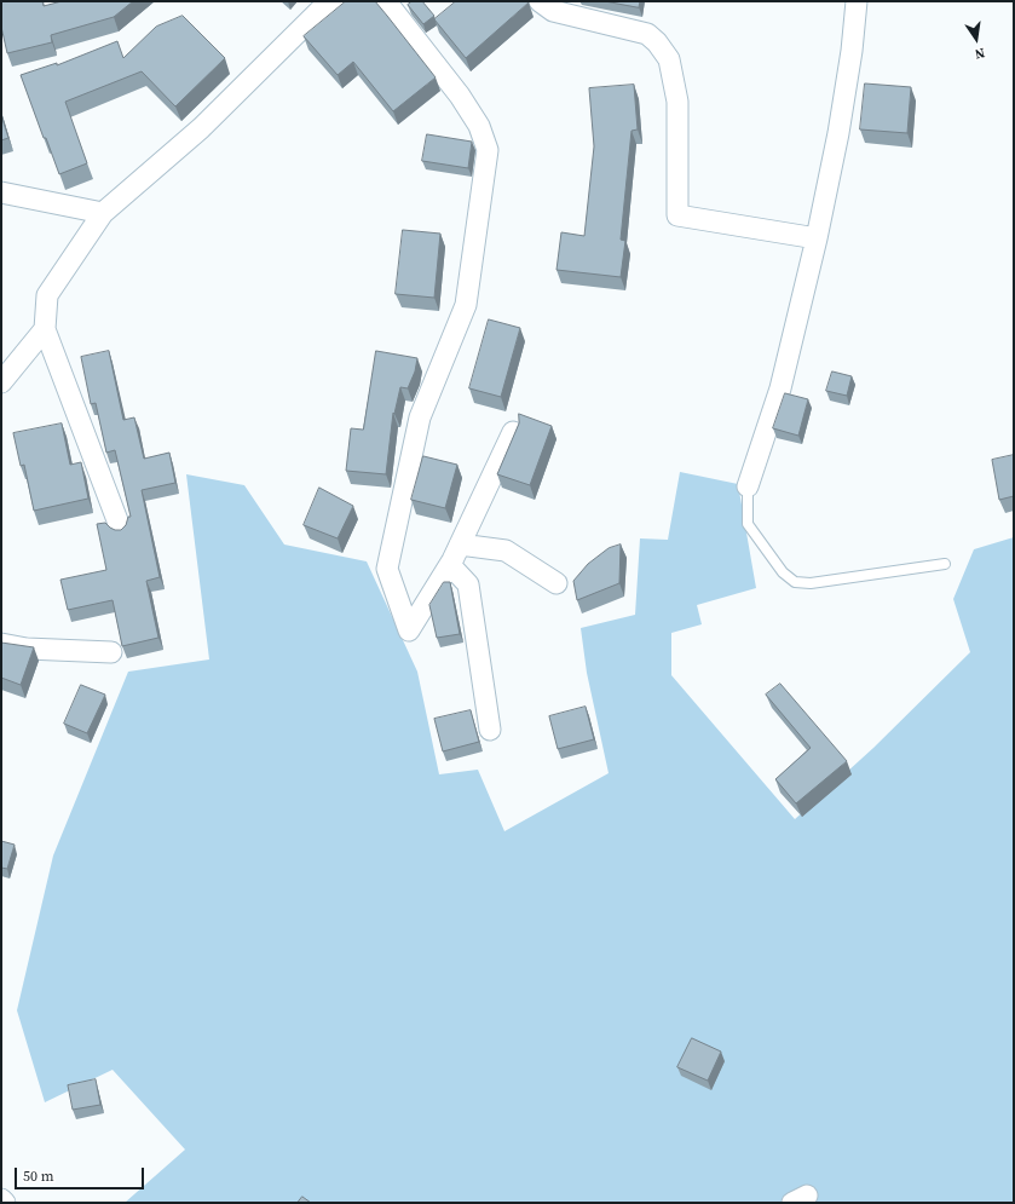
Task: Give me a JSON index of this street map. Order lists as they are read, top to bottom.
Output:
{
  "scale_bar": "50 m",
  "north": "bottom"
}
